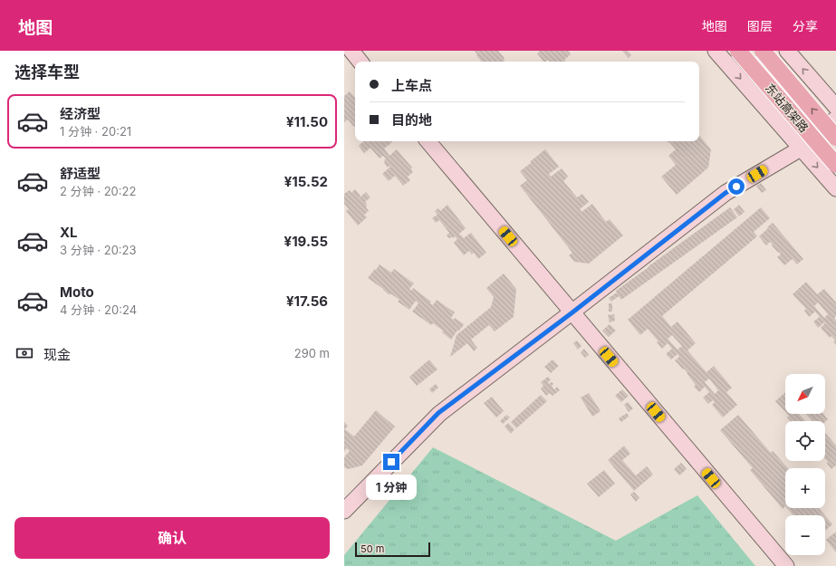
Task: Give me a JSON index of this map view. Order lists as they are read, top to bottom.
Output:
{
  "streets": {
    "main road": ["东站高架路"]
  },
  "scale_bar": "50 m",
  "north": "bottom left",
  "page": {
    "header": "地图",
    "nav": ["地图", "图层", "分享"],
    "heading": "选择车型",
    "banner": ["上车点", "目的地"],
    "list": [
      {
        "name": "经济型",
        "note": "1 分钟 · 20:21",
        "value": "¥11.50"
      },
      {
        "name": "舒适型",
        "note": "2 分钟 · 20:22",
        "value": "¥15.52"
      },
      {
        "name": "XL",
        "note": "3 分钟 · 20:23",
        "value": "¥19.55"
      },
      {
        "name": "Moto",
        "note": "4 分钟 · 20:24",
        "value": "¥17.56"
      }
    ],
    "pay": ["现金", "290 m"],
    "map_buttons": ["+", "−"],
    "bubble": "1 分钟",
    "buttons": "确认",
    "scale": "50 m"
  }
}
